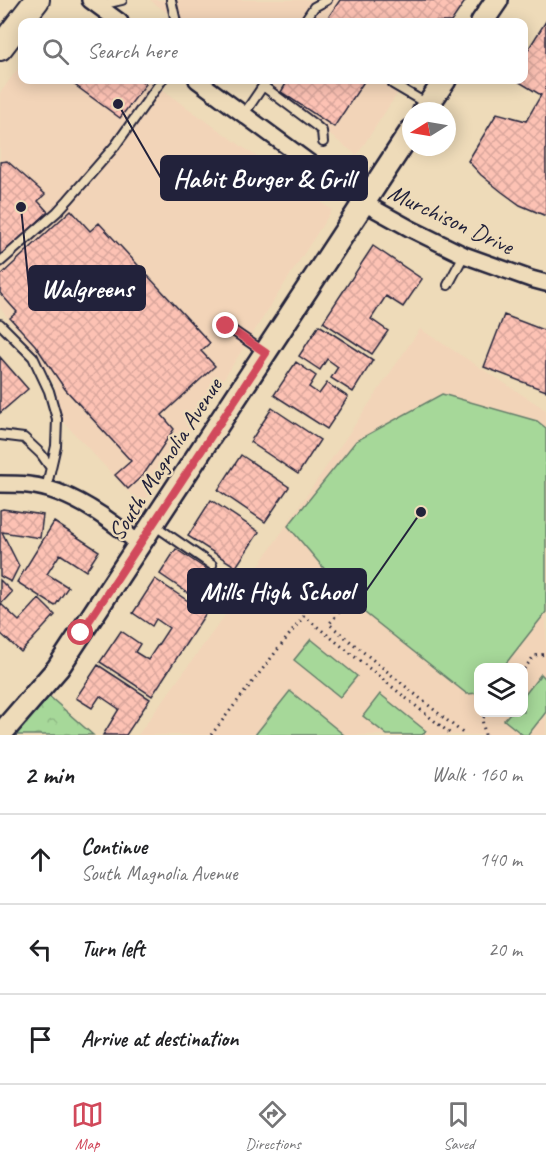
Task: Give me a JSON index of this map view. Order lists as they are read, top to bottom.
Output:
{
  "streets": {
    "main road": ["South Magnolia Avenue"],
    "street": ["Murchison Drive"]
  },
  "crossings": [
    ["Murchison Drive", "South Magnolia Avenue"]
  ],
  "places": ["Habit Burger & Grill", "Walgreens", "Mills High School"],
  "north": "left",
  "page": {
    "search": "Search here",
    "heading": ["2 min", "Walk · 160 m"],
    "list": [
      ["Continue", "South Magnolia Avenue", "140 m"],
      ["Turn left", "20 m"],
      "Arrive at destination"
    ],
    "nav": ["Map", "Directions", "Saved"]
  }
}
